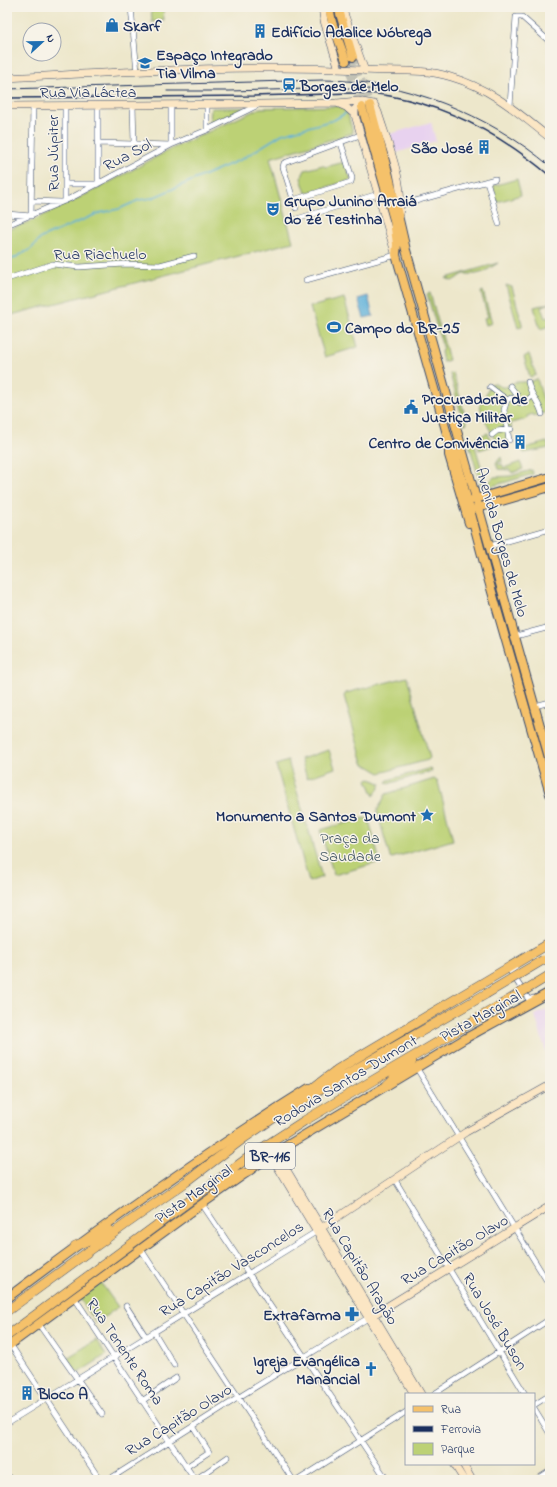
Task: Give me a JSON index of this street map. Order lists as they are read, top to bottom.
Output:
{
  "streets": {
    "highway": ["Rodovia Santos Dumont", "BR-116"],
    "main road": ["Avenida Borges de Melo", "Pista Marginal"],
    "street": [
      "Rua Via Láctea",
      "Rua Júpiter",
      "Rua Sol",
      "Rua Riachuelo",
      "Rua Capitão Olavo",
      "Rua Capitão Aragão",
      "Rua Capitão Vasconcelos",
      "Rua José Buson",
      "Rua Tenente Roma"
    ]
  },
  "crossings": [
    ["Rua Via Láctea", "Rua Júpiter"],
    ["Rua Via Láctea", "Rua Sol"],
    ["Rua Via Láctea", "Avenida Borges de Melo"],
    ["Rua Júpiter", "Rua Sol"],
    ["Pista Marginal", "Rodovia Santos Dumont"],
    ["Pista Marginal", "Rua Capitão Aragão"],
    ["Pista Marginal", "Rua Tenente Roma"],
    ["Rua Capitão Olavo", "Rua Capitão Aragão"],
    ["Rua Capitão Olavo", "Rua José Buson"],
    ["Rua Capitão Olavo", "Rua Tenente Roma"],
    ["Rua Capitão Aragão", "Rua Capitão Vasconcelos"],
    ["Rua Capitão Vasconcelos", "Rua José Buson"],
    ["Rua Capitão Vasconcelos", "Rua Tenente Roma"]
  ],
  "parks": ["Praça da Saudade"],
  "places": {
    "shop": ["Skarf"],
    "building": [
      "Edifício Adalice Nóbrega",
      "São José",
      "Centro de Convivência",
      "Bloco A"
    ],
    "school or university": ["Espaço Integrado Tia Vilma"],
    "station": ["Borges de Melo"],
    "theatre": ["Grupo Junino Arraiá do Zé Testinha"],
    "sports": ["Campo do BR-25"],
    "public building": ["Procuradoria de Justiça Militar"],
    "place": ["Monumento a Santos Dumont"],
    "pharmacy": ["Extrafarma"],
    "church": ["Igreja Evangélica Manancial"]
  },
  "legend": ["Rua", "Ferrovia", "Parque"],
  "north": "right"
}
